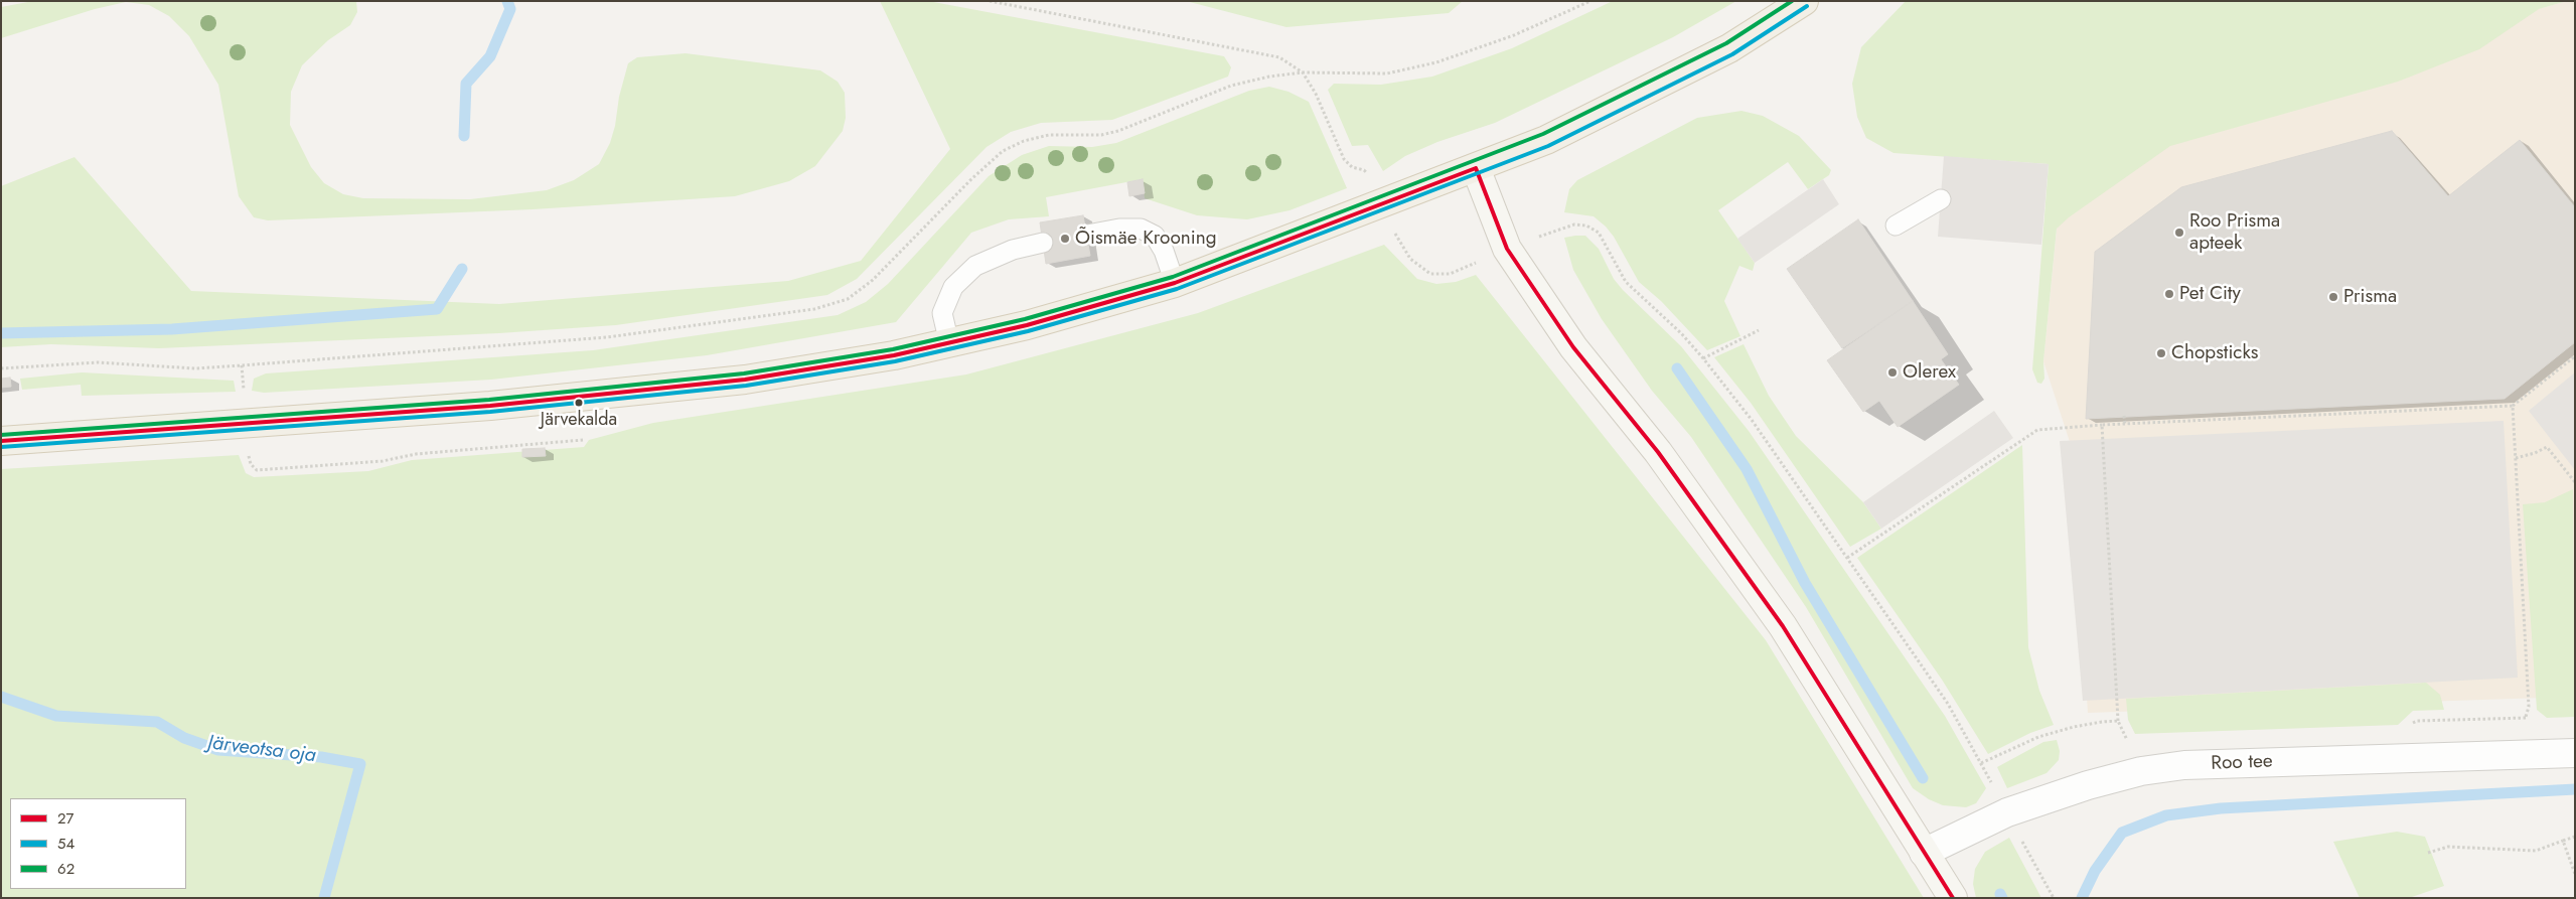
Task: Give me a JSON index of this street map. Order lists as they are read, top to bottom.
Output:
{
  "streets": {
    "street": ["Roo tee"]
  },
  "water": ["Järveotsa oja"],
  "places": [
    "Roo Prisma apteek",
    "Õismäe Krooning",
    "Pet City",
    "Prisma",
    "Chopsticks",
    "Olerex",
    "Järvekalda"
  ],
  "lines": ["transit line 62", "transit line 54", "transit line 27"],
  "legend": ["27", "54", "62"]
}
